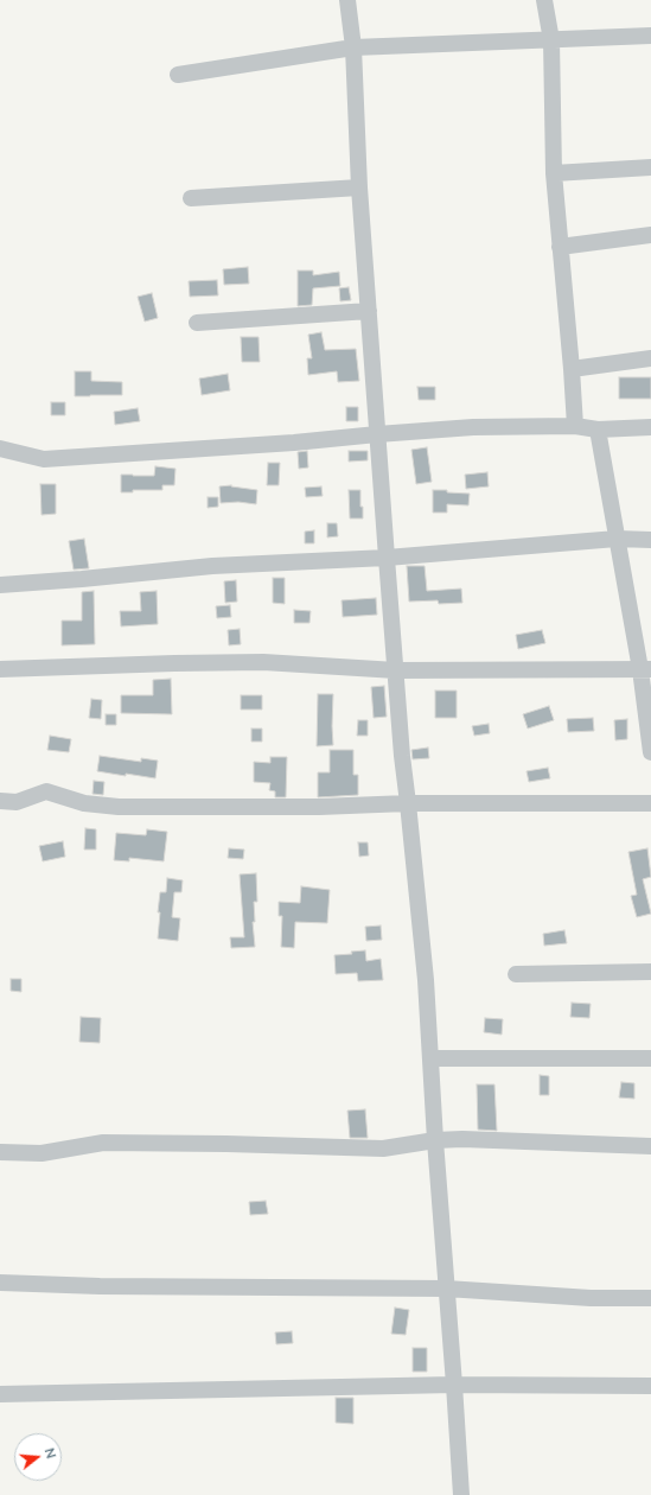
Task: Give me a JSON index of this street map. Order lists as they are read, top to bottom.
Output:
{
  "north": "right"
}
